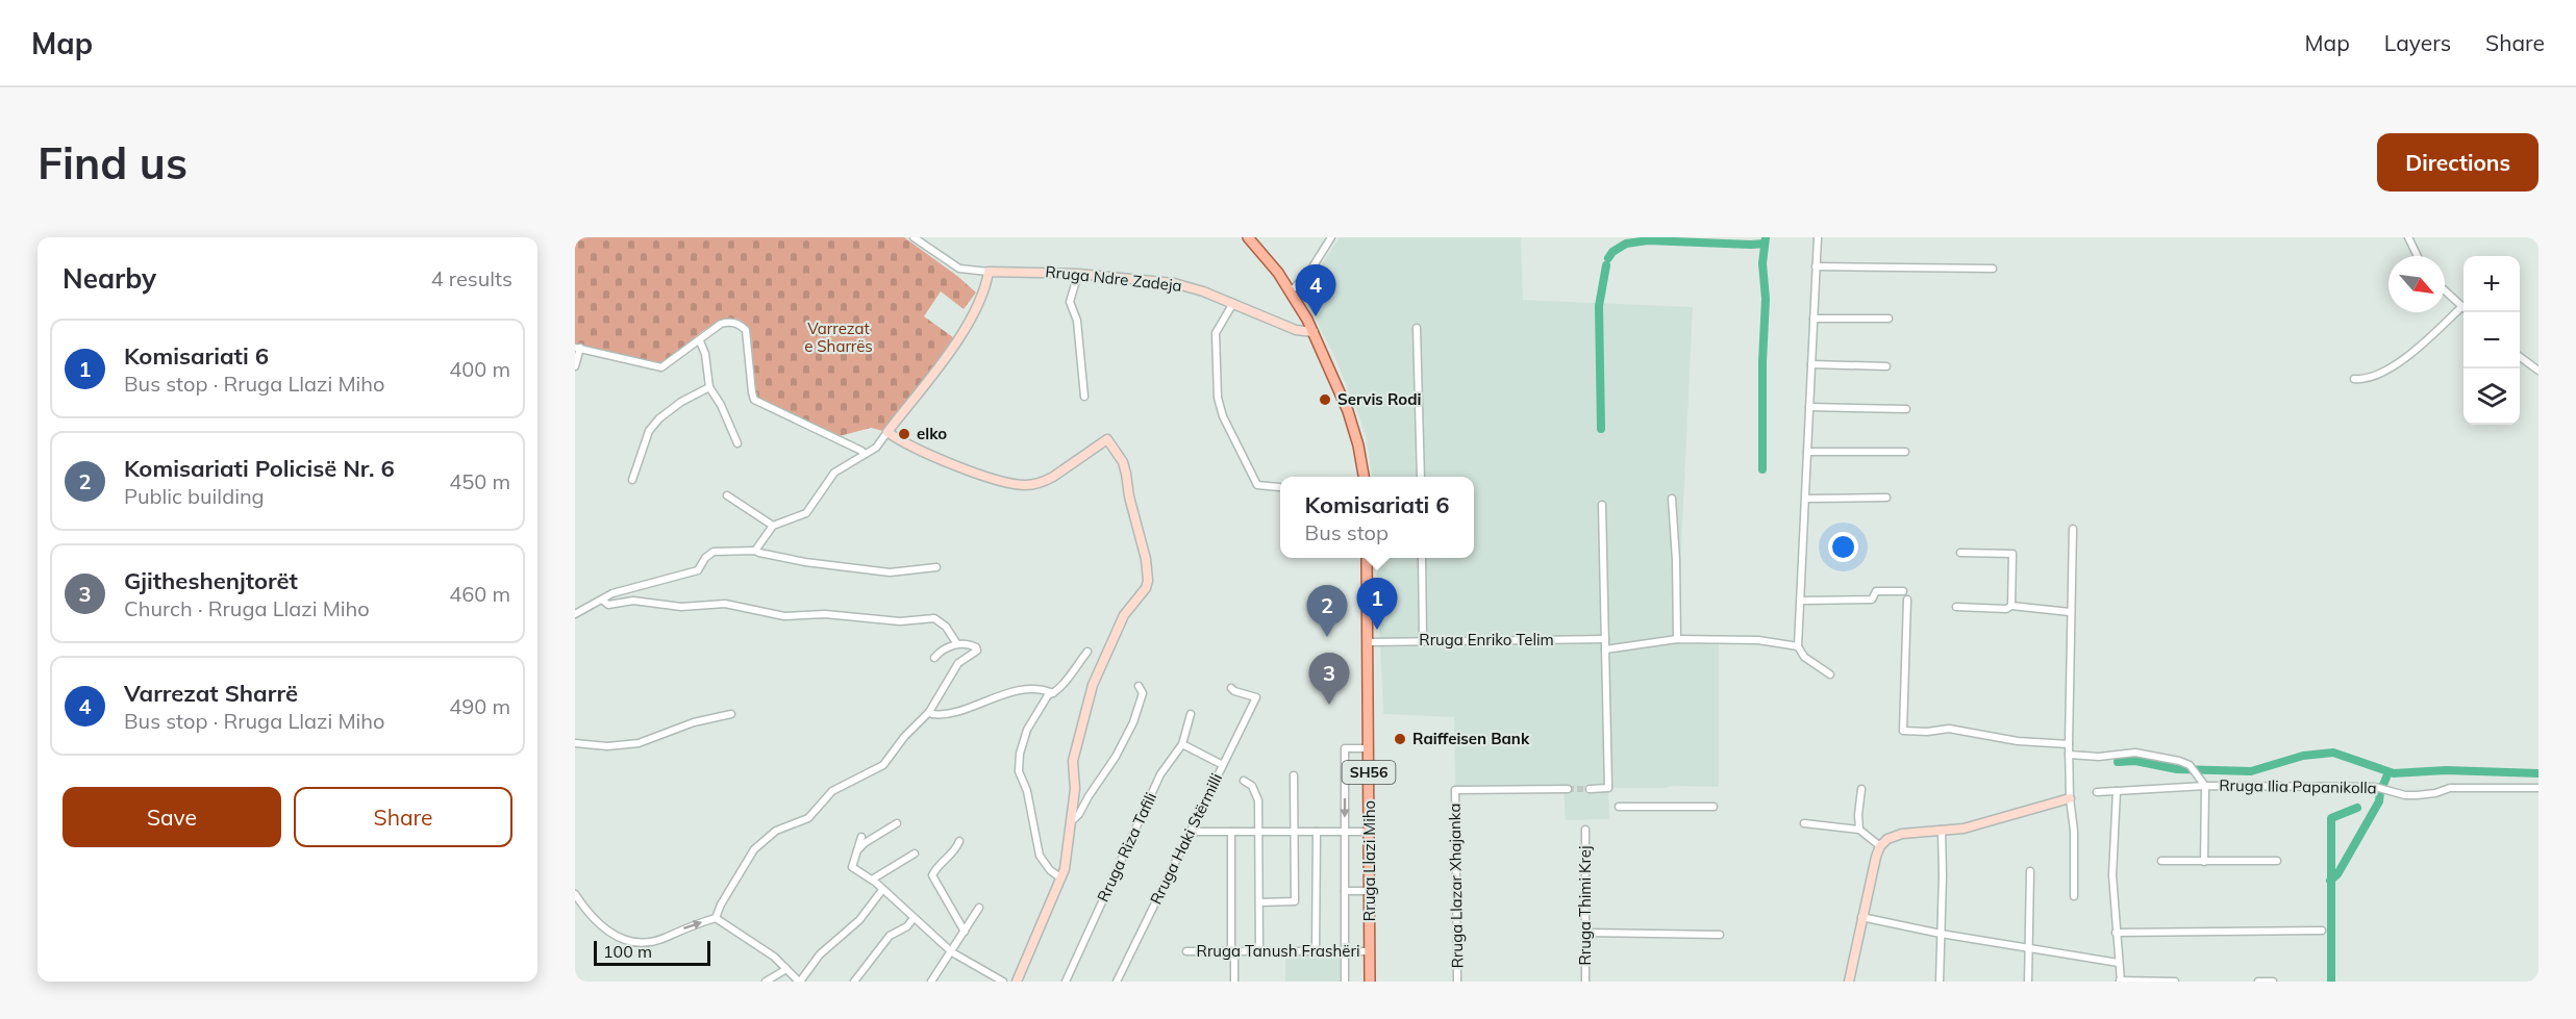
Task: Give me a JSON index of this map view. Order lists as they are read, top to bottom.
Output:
{
  "streets": {
    "main road": ["SH56", "Rruga Llazi Miho"],
    "street": [
      "Rruga Ndre Zadeja",
      "Rruga Enriko Telim",
      "Rruga Ilia Papanikolla",
      "Rruga Haki Stërmilli",
      "Rruga Riza Tafili",
      "Rruga Llazar Xhajanka",
      "Rruga Thimi Krej",
      "Rruga Tanush Frashëri"
    ]
  },
  "crossings": [
    ["Rruga Enriko Telim", "Rruga Llazi Miho"],
    ["Rruga Llazi Miho", "Rruga Tanush Frashëri"]
  ],
  "parks": ["Varrezat e Sharrës"],
  "places": ["Servis Rodi", "elko", "Raiffeisen Bank"],
  "scale_bar": "100 m",
  "north": "bottom right",
  "page": {
    "header": "Map",
    "nav": ["Map", "Layers", "Share"],
    "buttons": [
      "Directions",
      ["Save", "Share"]
    ],
    "title": "Find us",
    "heading": ["Nearby", "4 results"],
    "map_buttons": ["+", "−"],
    "pins": [
      "4",
      "1",
      "2",
      "3"
    ],
    "list": [
      {
        "mark": "1",
        "name": "Komisariati 6",
        "note": "Bus stop · Rruga Llazi Miho",
        "value": "400 m"
      },
      {
        "mark": "2",
        "name": "Komisariati Policisë Nr. 6",
        "note": "Public building",
        "value": "450 m"
      },
      {
        "mark": "3",
        "name": "Gjitheshenjtorët",
        "note": "Church · Rruga Llazi Miho",
        "value": "460 m"
      },
      {
        "mark": "4",
        "name": "Varrezat Sharrë",
        "note": "Bus stop · Rruga Llazi Miho",
        "value": "490 m"
      }
    ],
    "popup": ["Komisariati 6", "Bus stop"],
    "scale": "100 m"
  }
}
